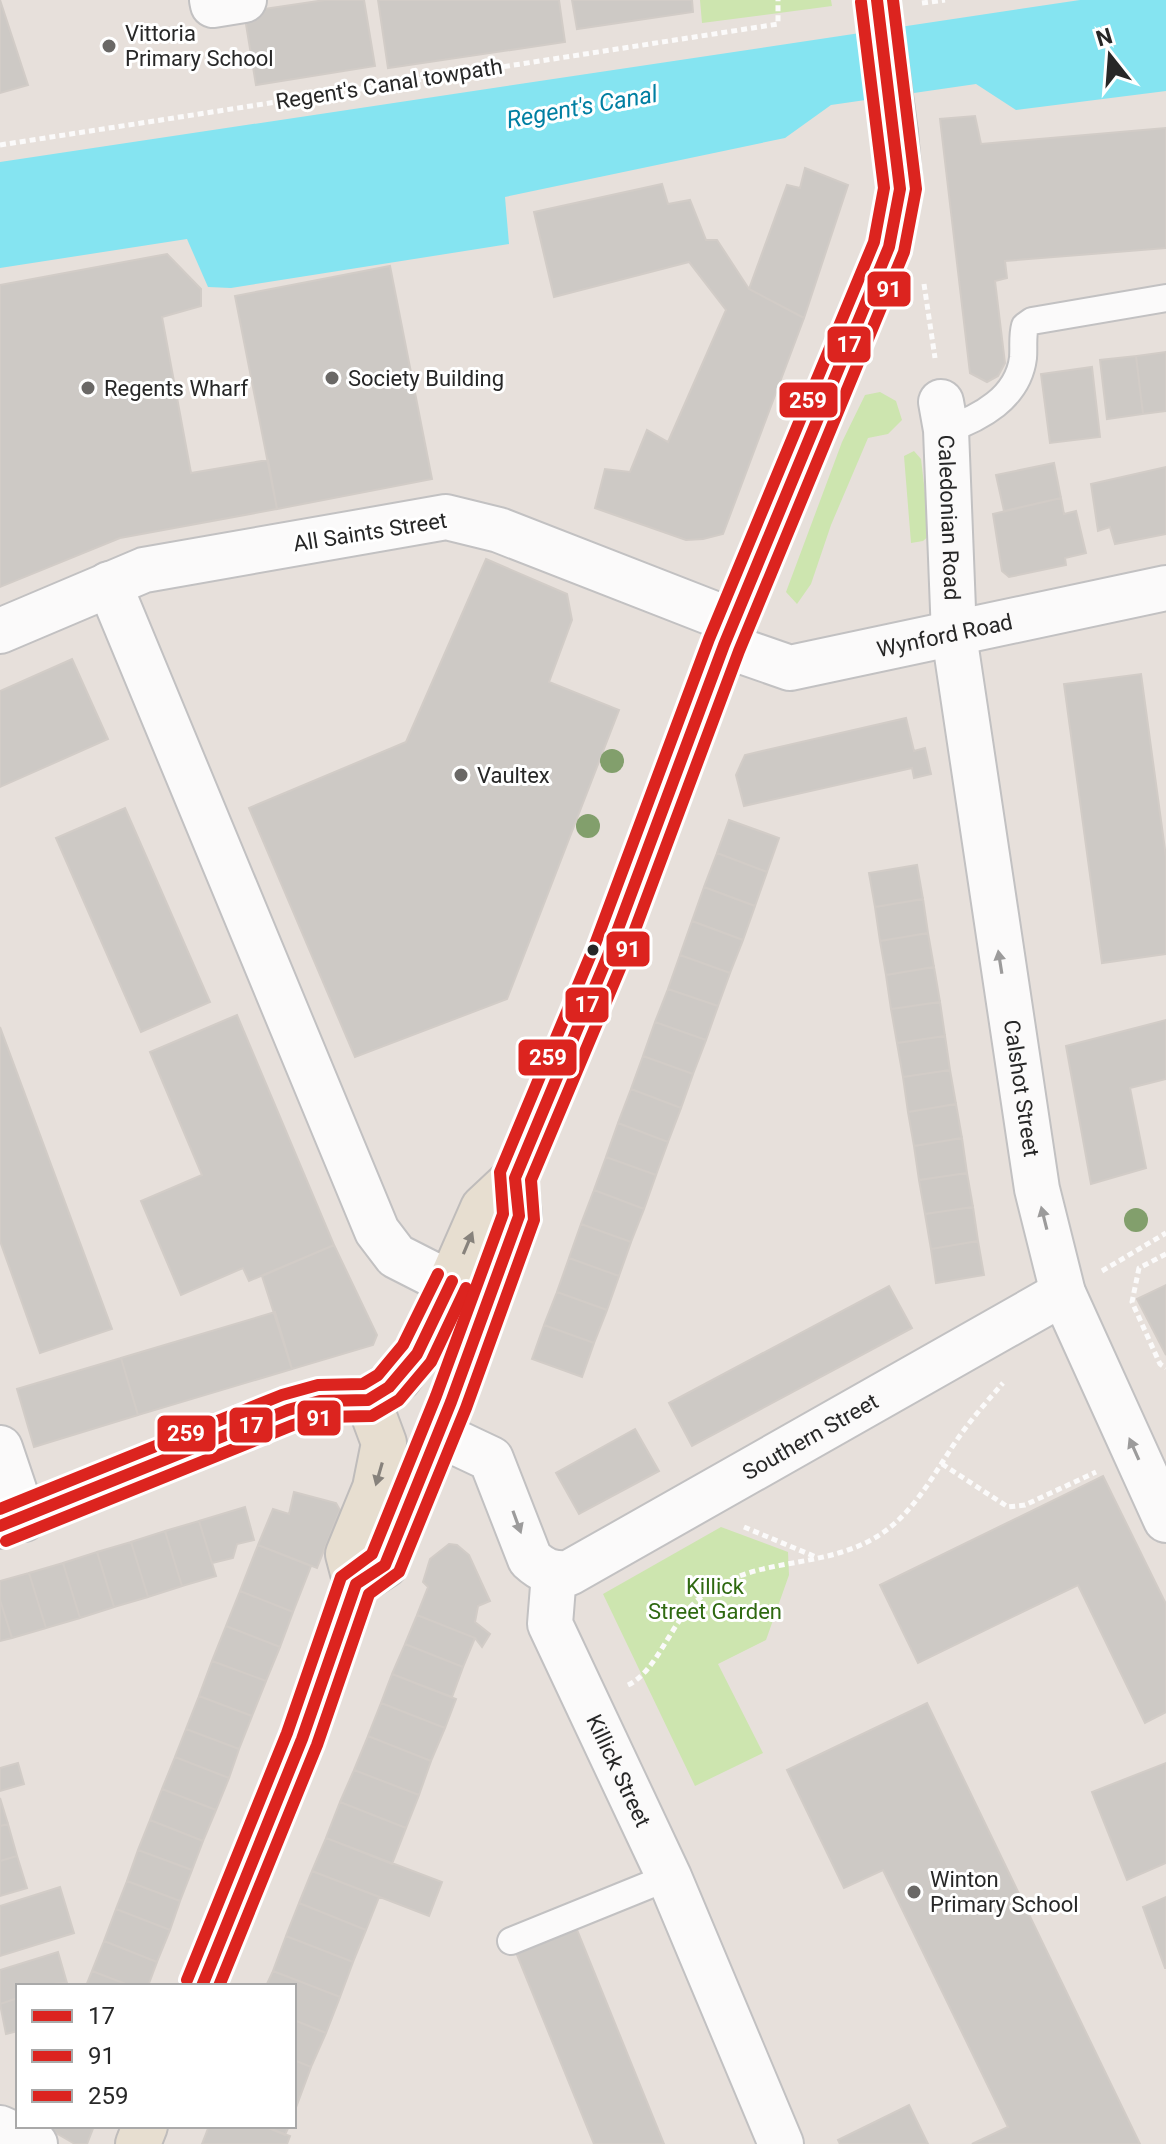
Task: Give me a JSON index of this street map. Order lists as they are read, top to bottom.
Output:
{
  "streets": {
    "street": [
      "Caledonian Road",
      "All Saints Street",
      "Wynford Road",
      "Calshot Street",
      "Southern Street",
      "Killick Street"
    ],
    "path": ["Regent's Canal towpath"]
  },
  "crossings": [
    ["Caledonian Road", "Wynford Road"],
    ["Caledonian Road", "Calshot Street"],
    ["All Saints Street", "Wynford Road"],
    ["Wynford Road", "Calshot Street"],
    ["Calshot Street", "Southern Street"],
    ["Southern Street", "Killick Street"]
  ],
  "one_way": ["Calshot Street"],
  "water": ["Regent's Canal"],
  "parks": ["Killick Street Garden"],
  "places": [
    "Vittoria Primary School",
    "Society Building",
    "Regents Wharf",
    "Vaultex",
    "Winton Primary School"
  ],
  "lines": ["transit line 17", "transit line 91", "transit line 259"],
  "legend": ["17", "91", "259"],
  "north": "top"
}
